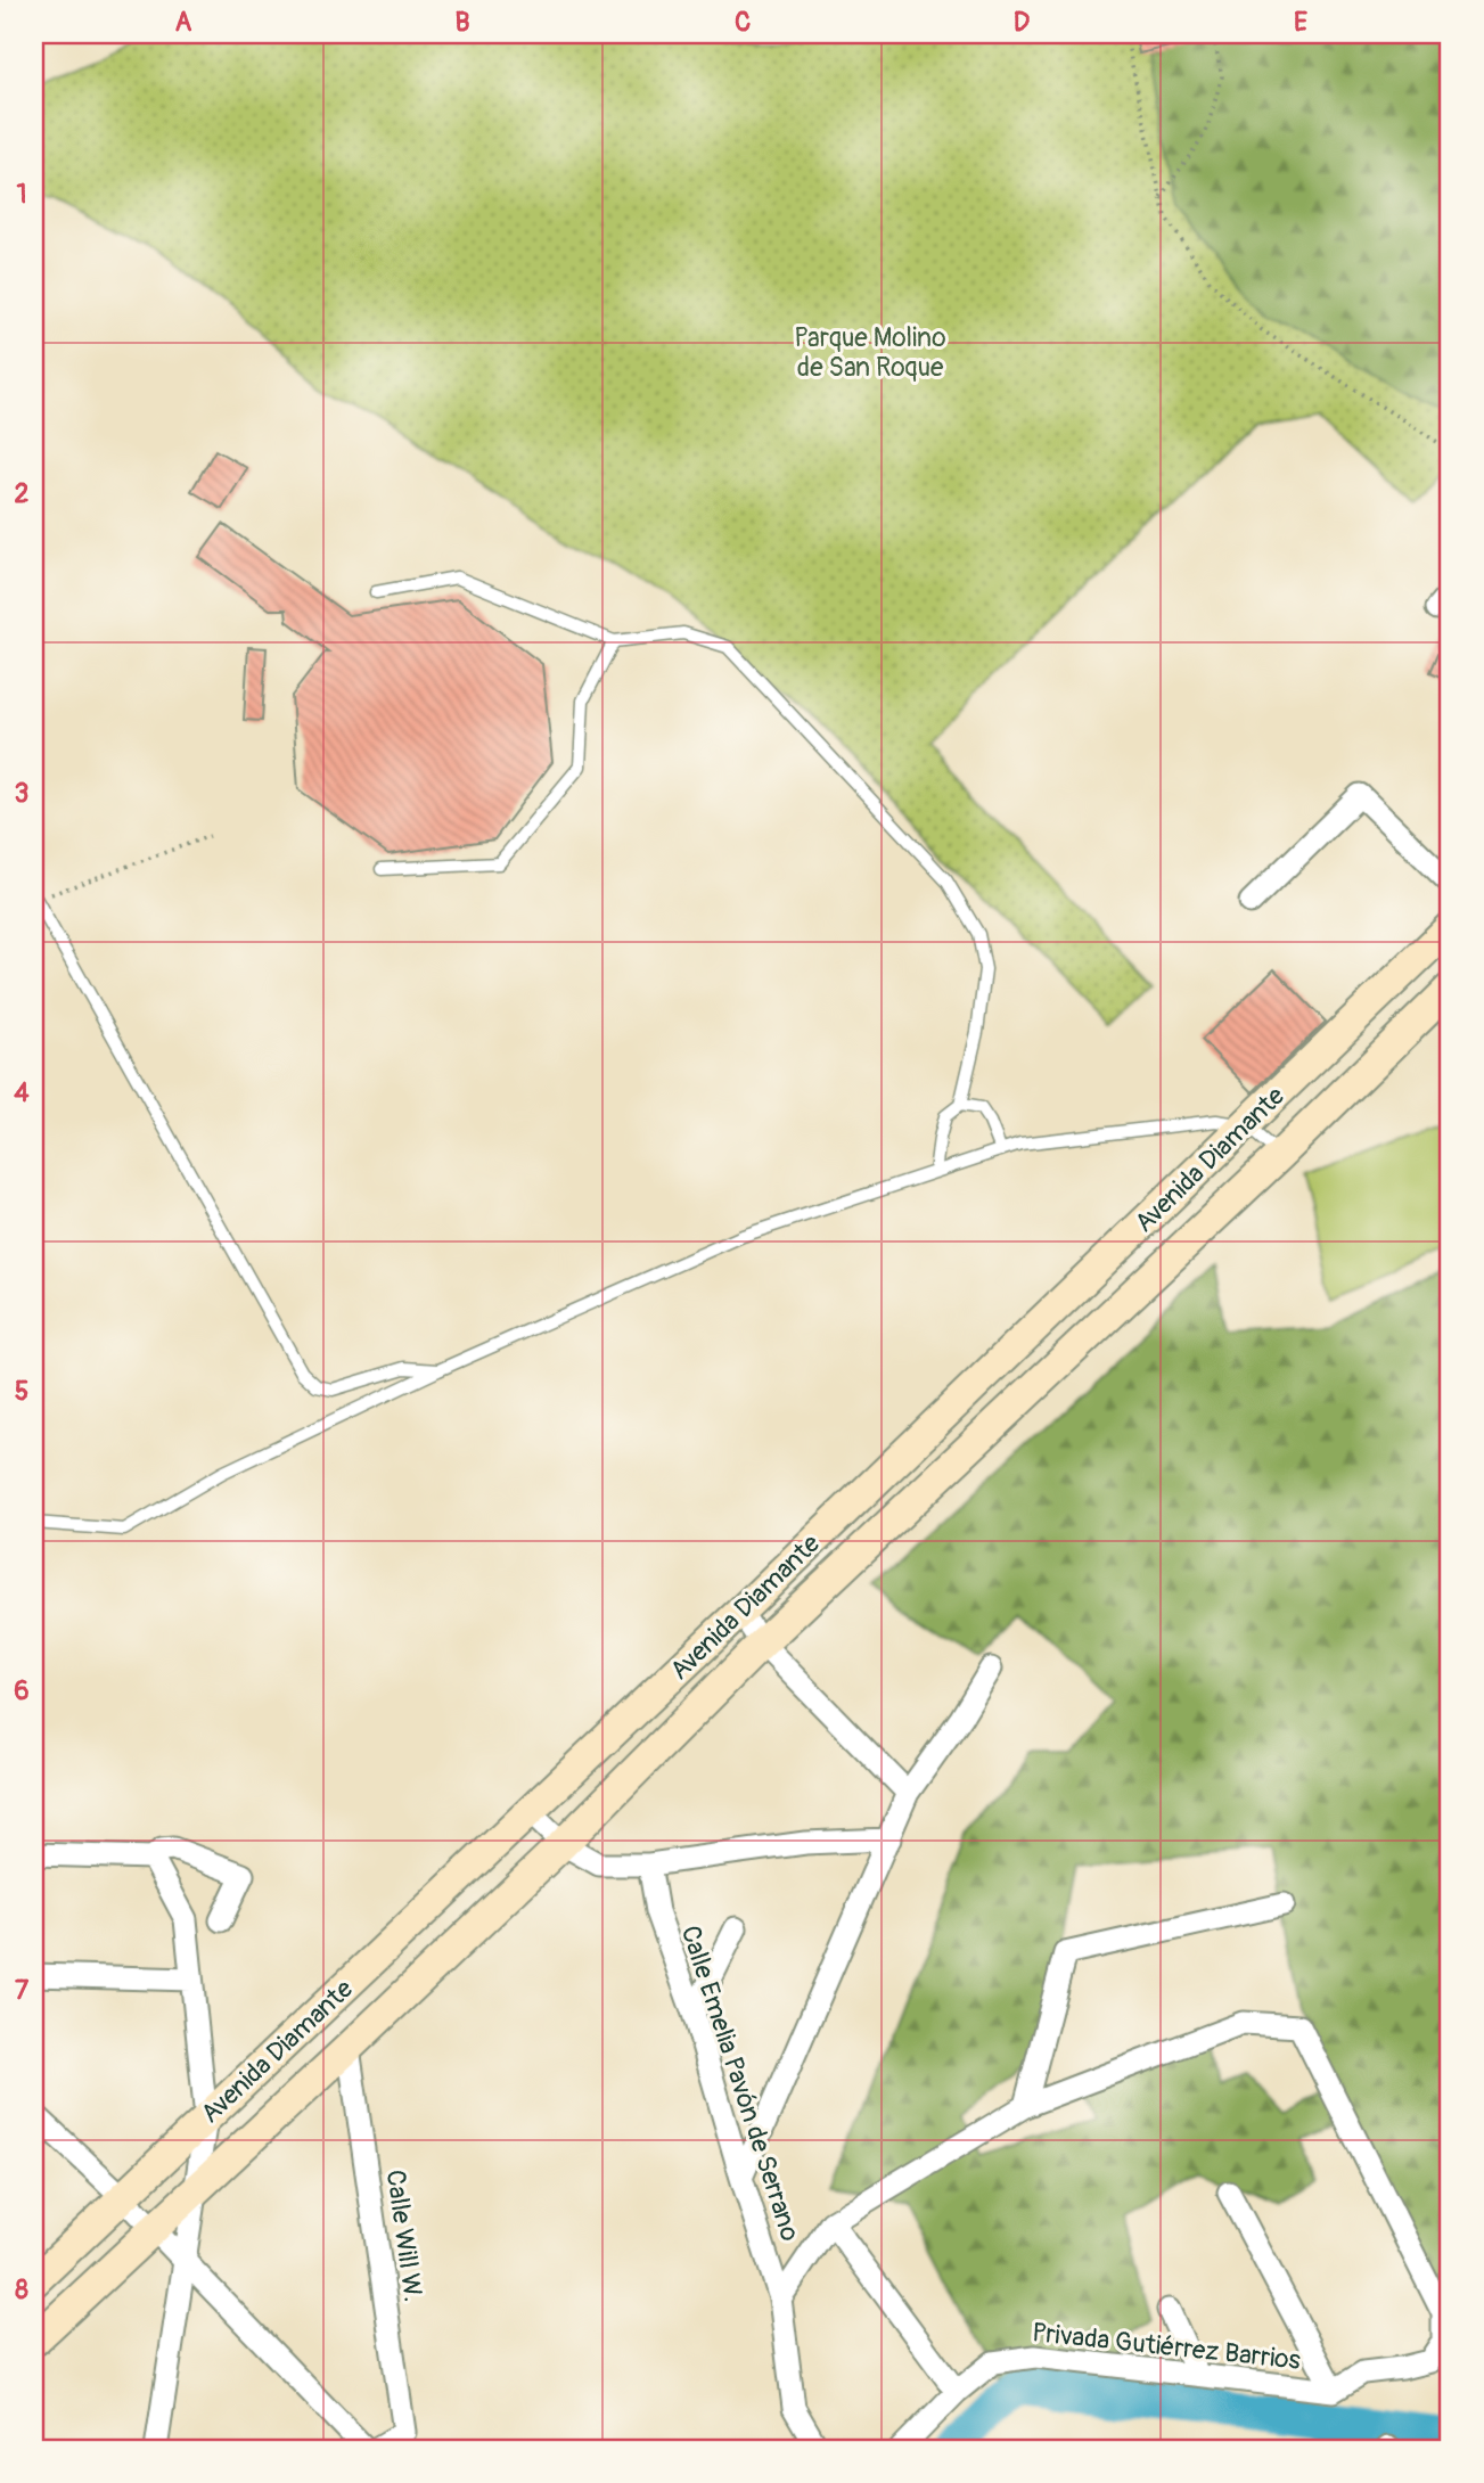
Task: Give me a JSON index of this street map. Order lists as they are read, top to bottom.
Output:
{
  "streets": {
    "main road": ["Avenida Diamante"],
    "street": ["Calle Emelia Pavón de Serrano", "Calle Will W.", "Privada Gutiérrez Barrios"]
  },
  "crossings": [
    ["Avenida Diamante", "Calle Will W."]
  ],
  "parks": ["Parque Molino de San Roque"],
  "grid": {
    "columns": [
      "A",
      "B",
      "C",
      "D",
      "E"
    ],
    "rows": [
      "1",
      "2",
      "3",
      "4",
      "5",
      "6",
      "7",
      "8"
    ]
  }
}
